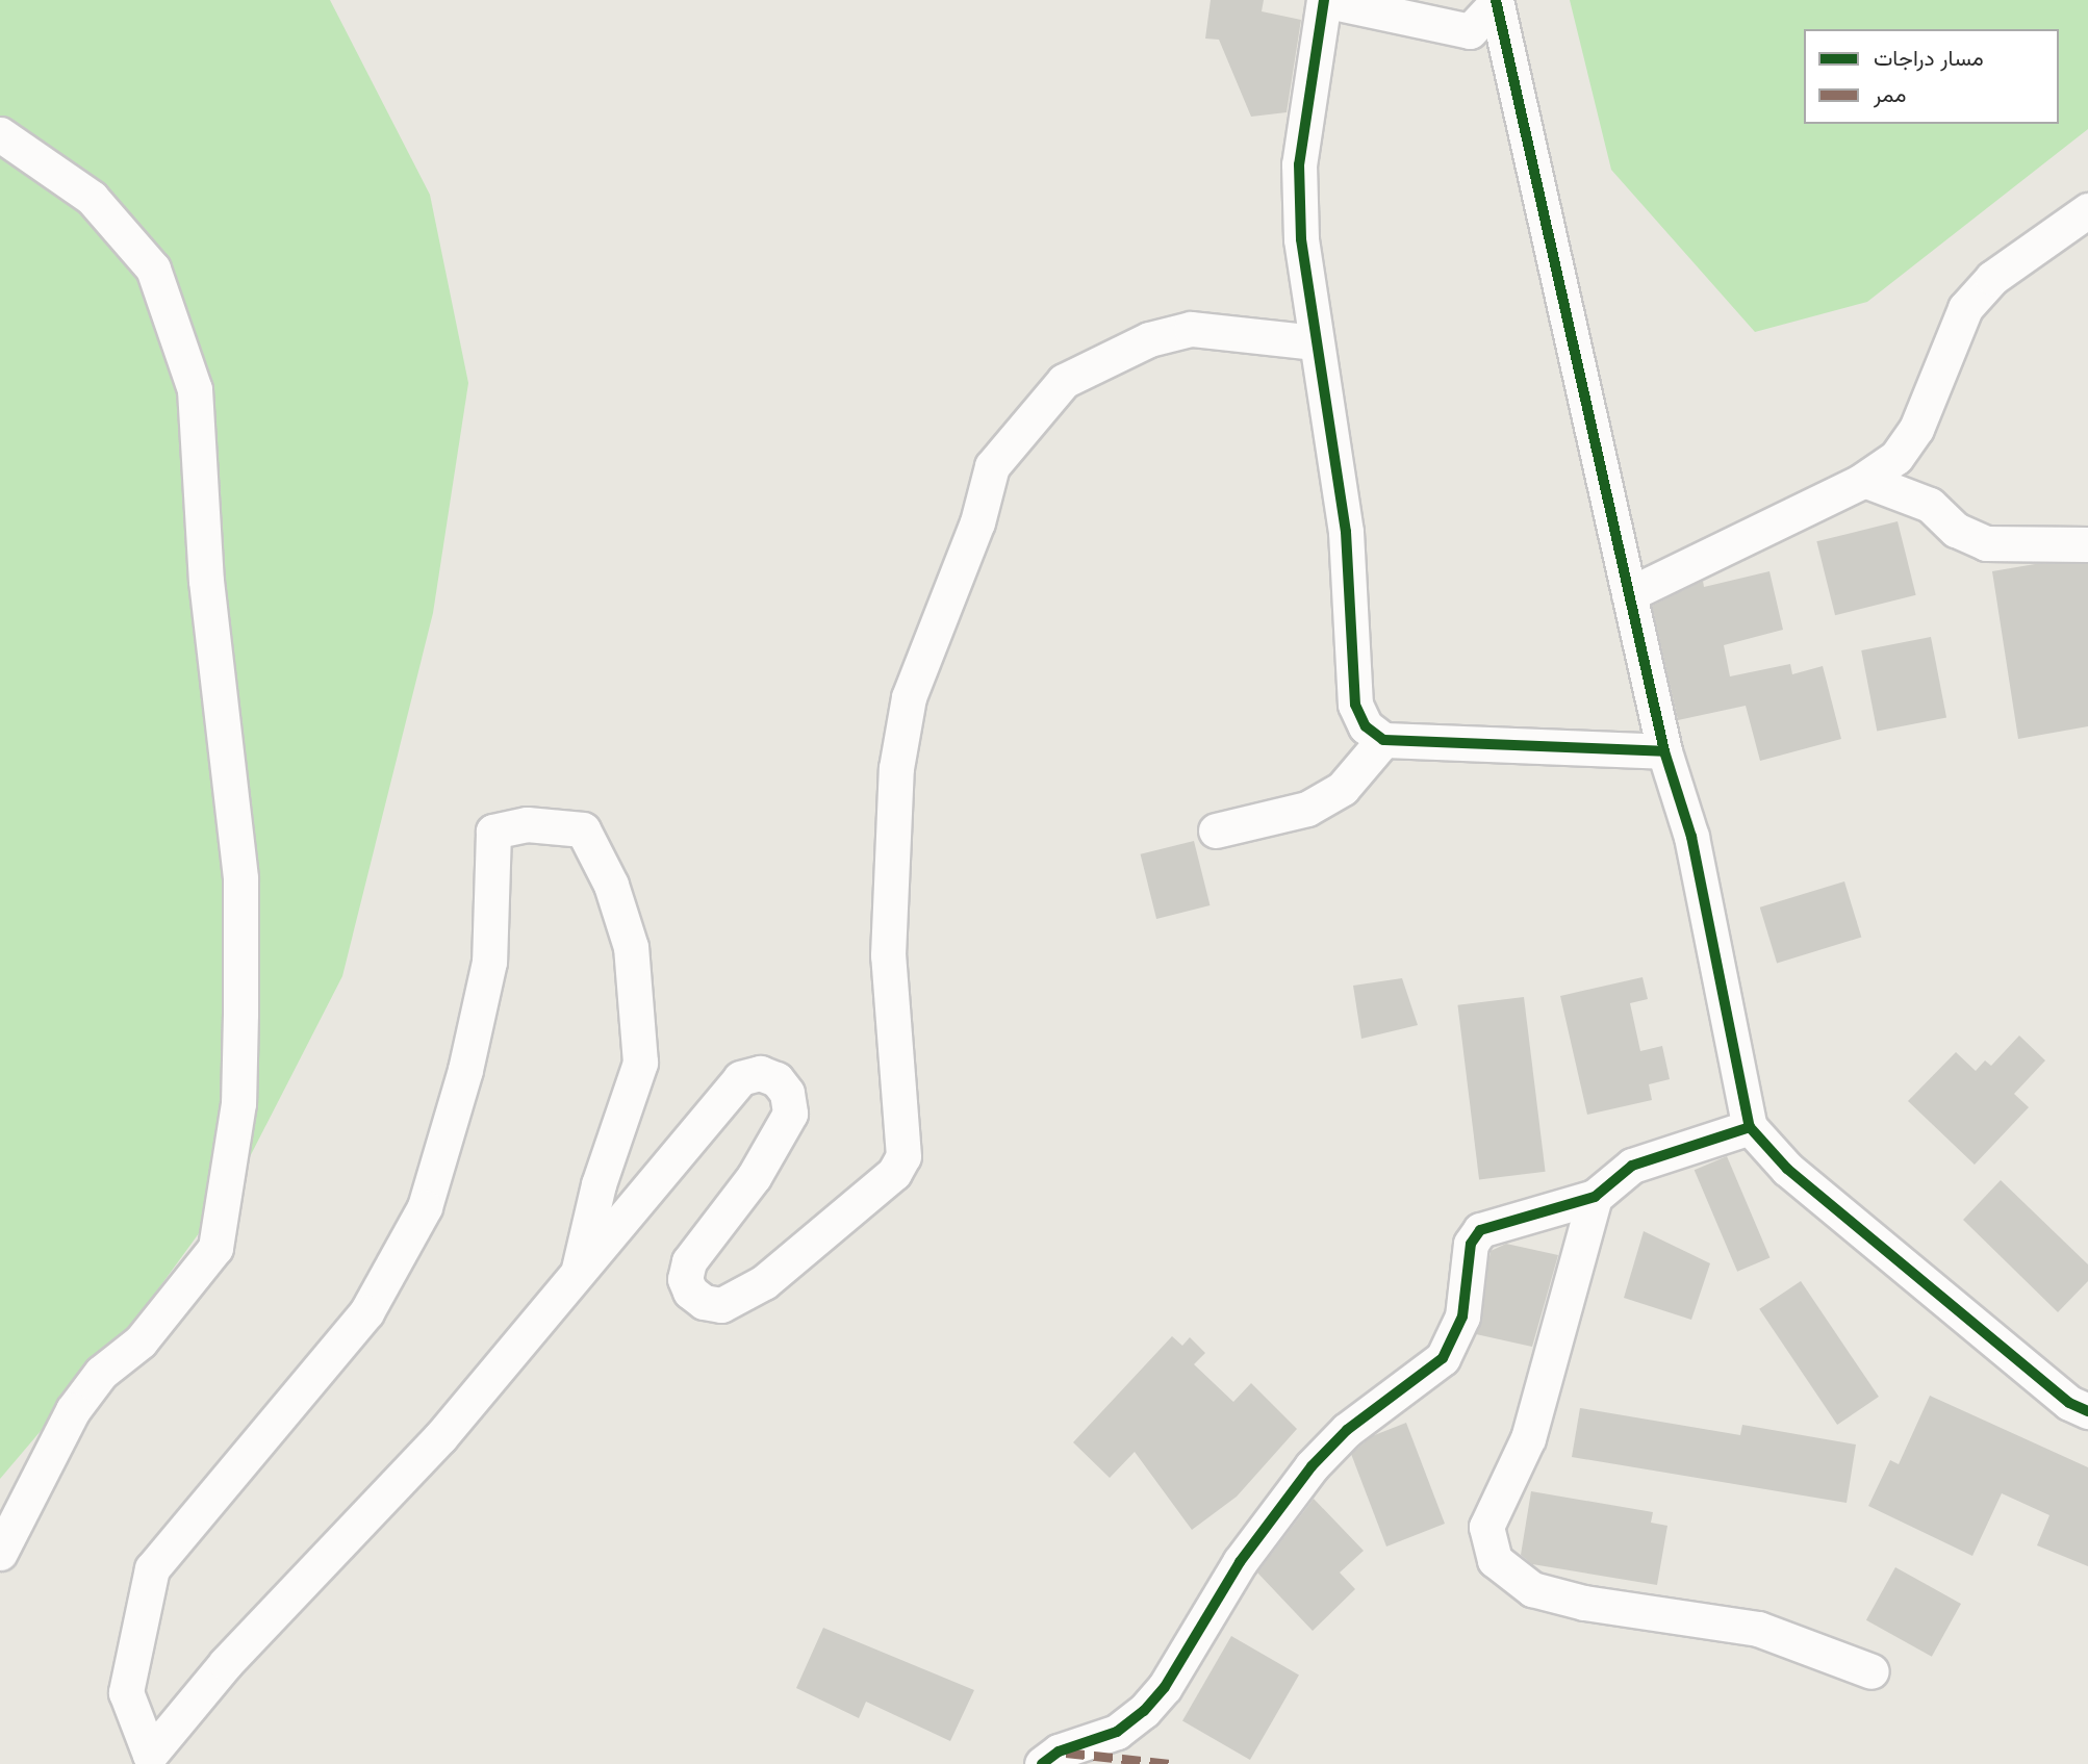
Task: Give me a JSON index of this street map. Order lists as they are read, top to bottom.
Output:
{
  "legend": ["مسار دراجات", "ممر"]
}
